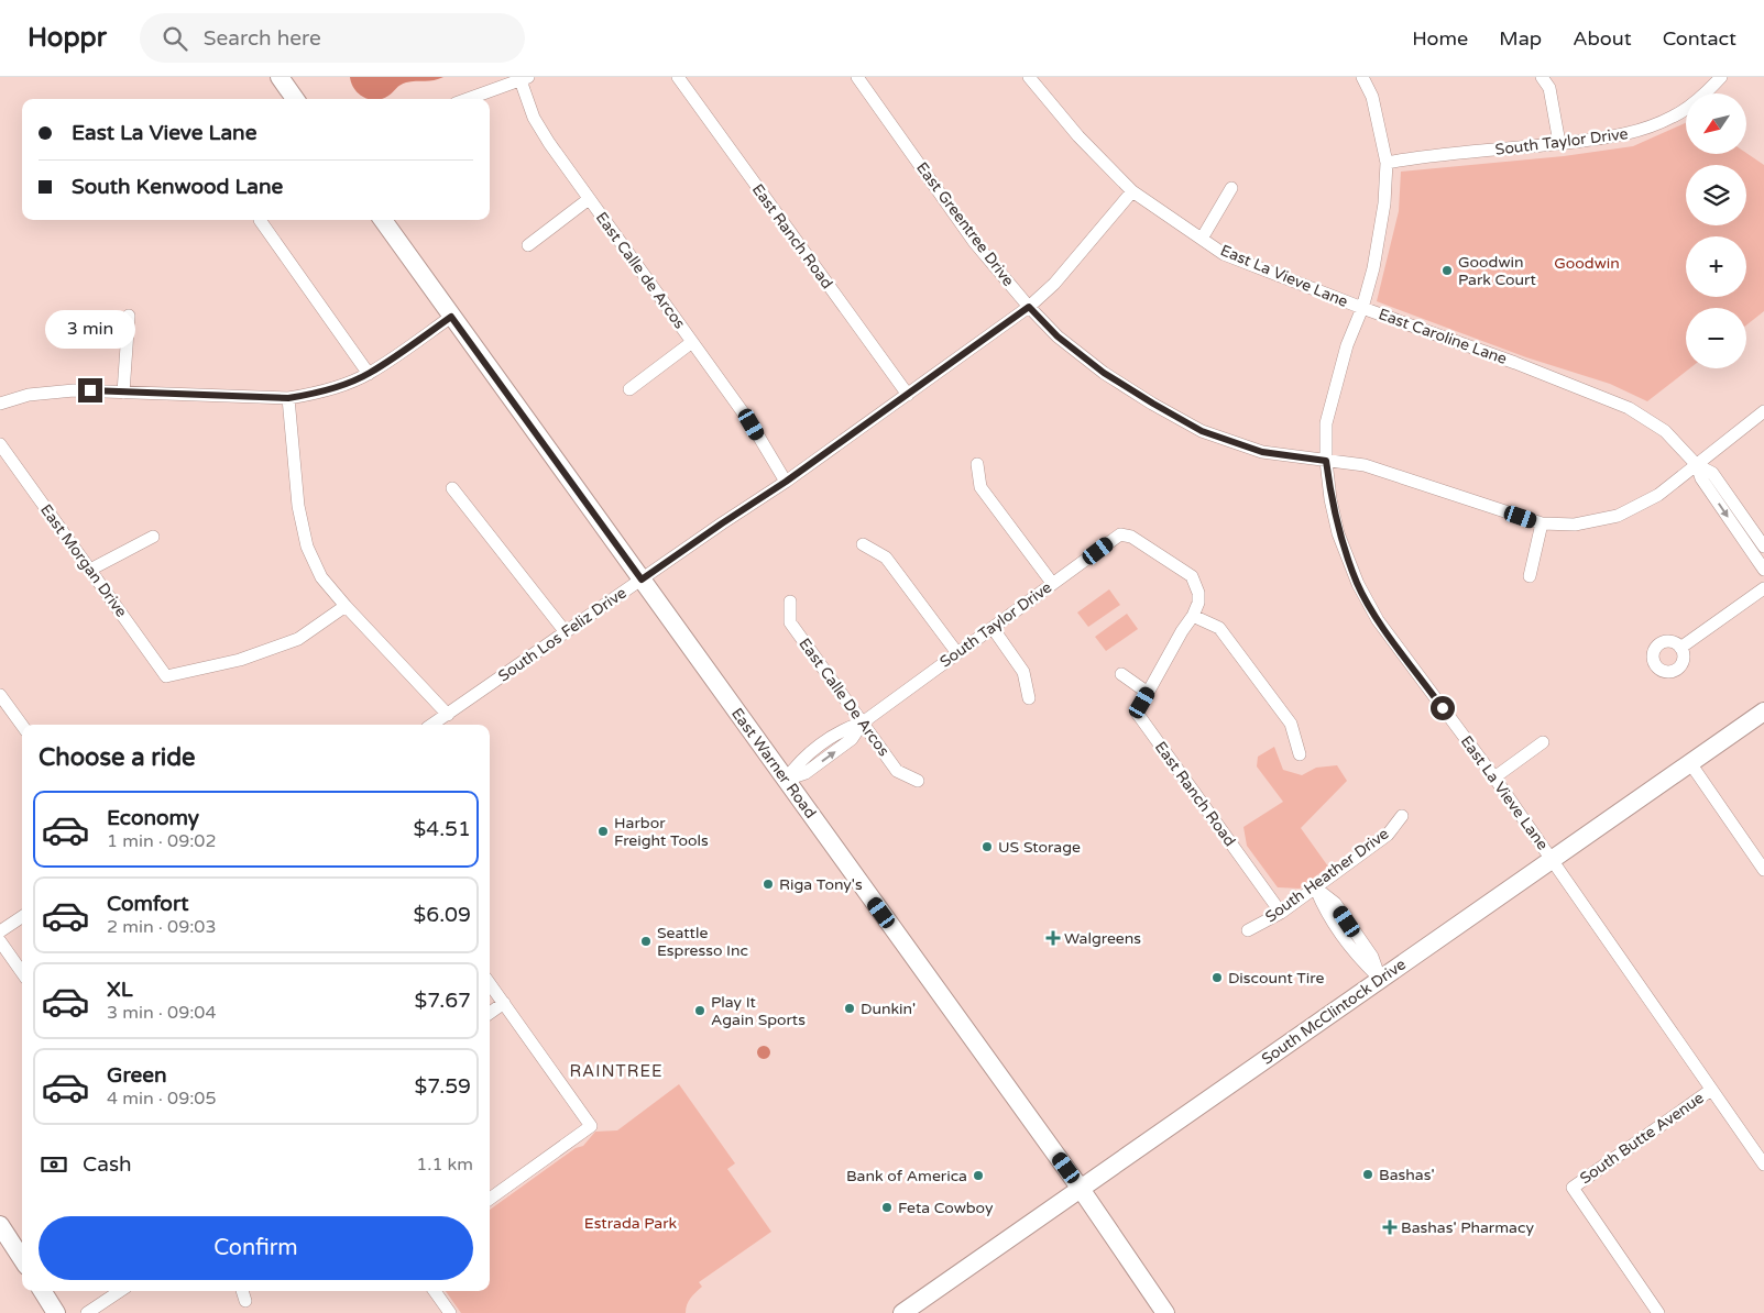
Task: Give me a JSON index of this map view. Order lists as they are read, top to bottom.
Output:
{
  "streets": {
    "main road": ["East Warner Road", "South McClintock Drive"],
    "street": [
      "South Taylor Drive",
      "East Greentree Drive",
      "East Ranch Road",
      "East Calle de Arcos",
      "East La Vieve Lane",
      "East Caroline Lane",
      "East Morgan Drive",
      "South Los Feliz Drive",
      "East Calle De Arcos",
      "South Heather Drive",
      "South Butte Avenue"
    ]
  },
  "crossings": [
    ["South Taylor Drive", "East Ranch Road"],
    ["South Taylor Drive", "East Caroline Lane"],
    ["South Taylor Drive", "East Calle De Arcos"],
    ["South Taylor Drive", "East Warner Road"],
    ["East Greentree Drive", "East La Vieve Lane"],
    ["East Greentree Drive", "East Caroline Lane"],
    ["East Greentree Drive", "South Los Feliz Drive"],
    ["East Ranch Road", "South Los Feliz Drive"],
    ["East Ranch Road", "South Heather Drive"],
    ["East Calle de Arcos", "South Los Feliz Drive"],
    ["East La Vieve Lane", "East Caroline Lane"],
    ["East La Vieve Lane", "South Los Feliz Drive"],
    ["East La Vieve Lane", "South McClintock Drive"],
    ["East La Vieve Lane", "South Butte Avenue"],
    ["South Los Feliz Drive", "East Warner Road"],
    ["East Warner Road", "South McClintock Drive"]
  ],
  "districts": ["RAINTREE"],
  "parks": ["Goodwin", "Estrada Park"],
  "places": {
    "other": [
      "Goodwin Park Court",
      "Harbor Freight Tools",
      "US Storage",
      "Riga Tony's",
      "Seattle Espresso Inc",
      "Discount Tire",
      "Dunkin'",
      "Play It Again Sports",
      "Bashas'",
      "Bank of America",
      "Feta Cowboy"
    ],
    "health": ["Walgreens", "Bashas' Pharmacy"]
  },
  "north": "bottom left",
  "page": {
    "header": "Hoppr",
    "search": "Search here",
    "nav": [
      "Home",
      "Map",
      "About",
      "Contact"
    ],
    "map_buttons": ["+", "−"],
    "banner": ["East La Vieve Lane", "South Kenwood Lane"],
    "bubble": "3 min",
    "heading": "Choose a ride",
    "list": [
      {
        "name": "Economy",
        "note": "1 min · 09:02",
        "value": "$4.51"
      },
      {
        "name": "Comfort",
        "note": "2 min · 09:03",
        "value": "$6.09"
      },
      {
        "name": "XL",
        "note": "3 min · 09:04",
        "value": "$7.67"
      },
      {
        "name": "Green",
        "note": "4 min · 09:05",
        "value": "$7.59"
      }
    ],
    "pay": ["Cash", "1.1 km"],
    "buttons": "Confirm"
  }
}
